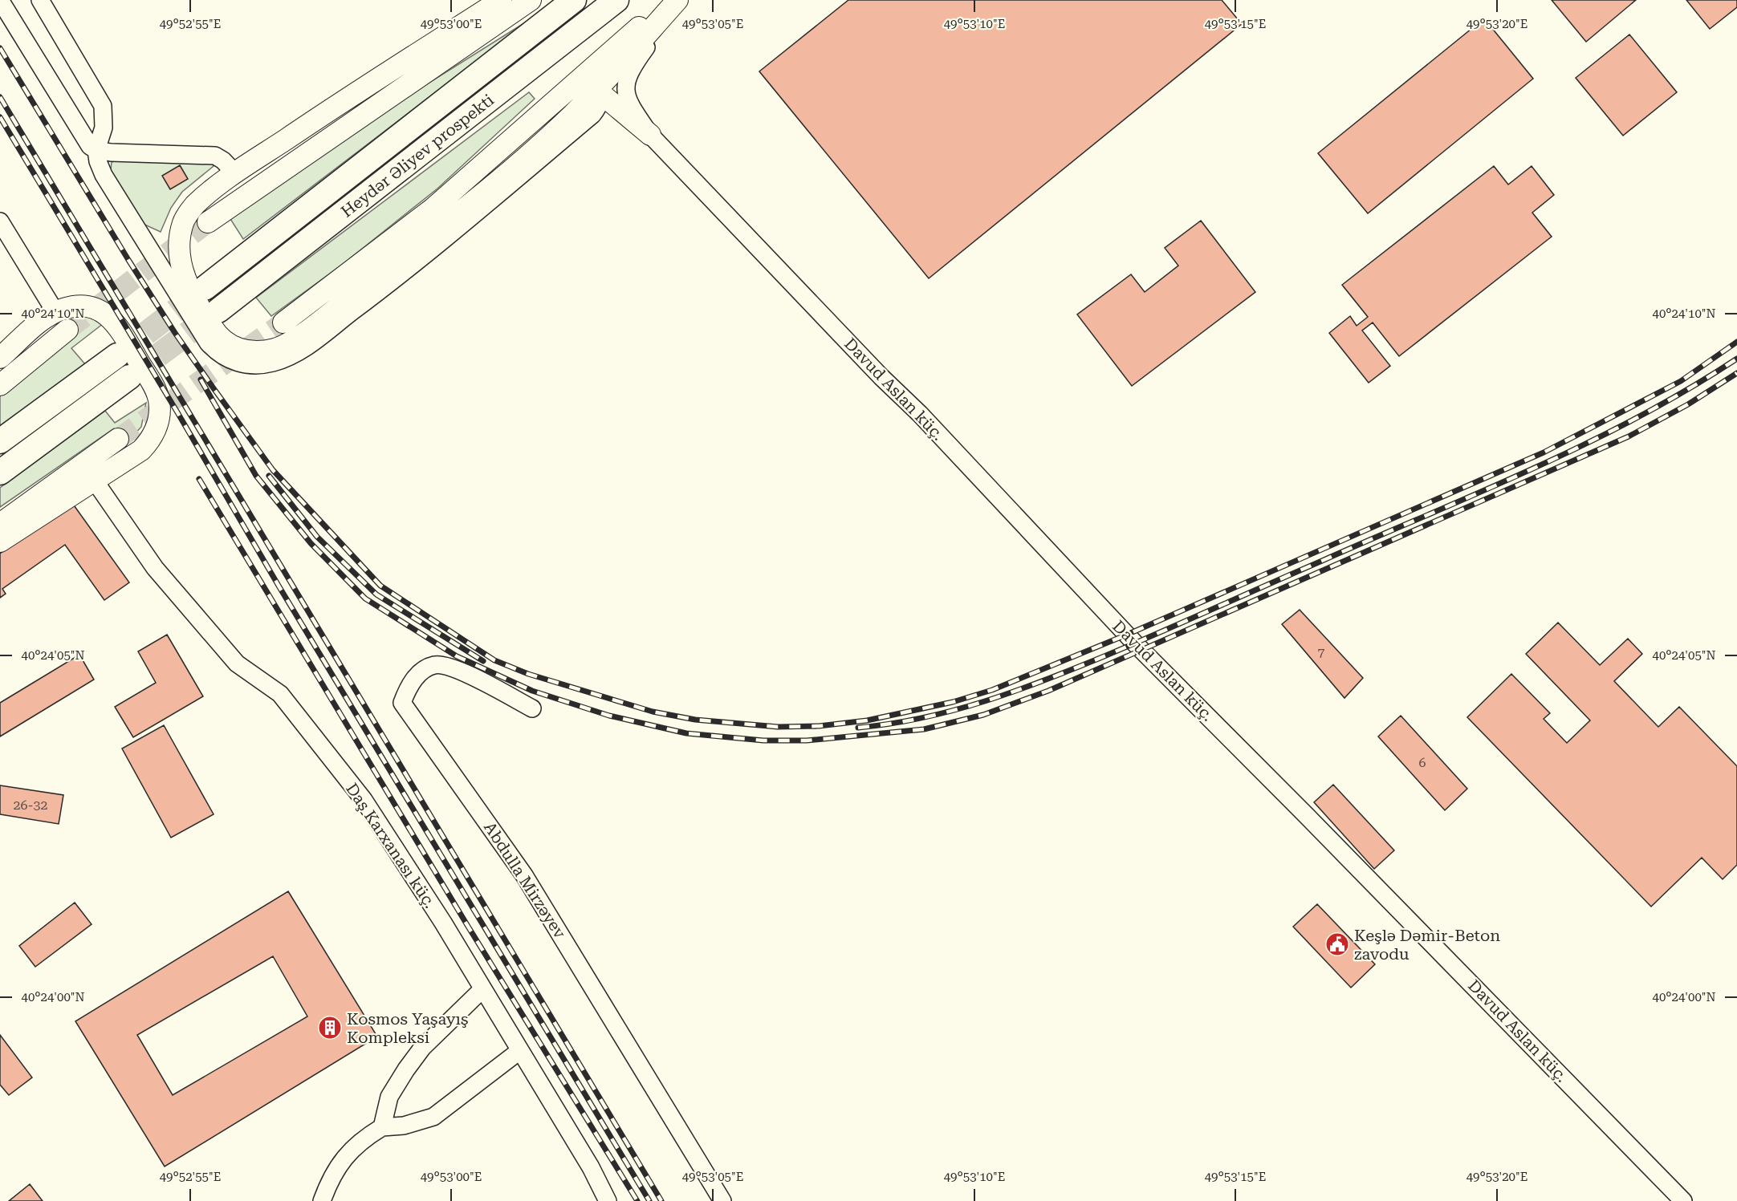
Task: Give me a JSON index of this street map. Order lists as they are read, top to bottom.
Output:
{
  "streets": {
    "highway": ["Heydər Əliyev prospekti"],
    "street": ["Davud Aslan küç.", "Daş Karxanası küç.", "Abdulla Mirzəyev"]
  },
  "places": {
    "public building": ["Keşlə Dəmir-Beton zavodu"],
    "building": ["Kosmos Yaşayış Kompleksi"]
  },
  "house_numbers": ["7", "6", "26-32"],
  "coordinates": [
    "49°52'55\"E",
    "49°53'00\"E",
    "49°53'05\"E",
    "49°53'10\"E",
    "49°53'15\"E",
    "49°53'20\"E",
    "40°24'10\"N",
    "40°24'05\"N",
    "40°24'00\"N"
  ]
}
